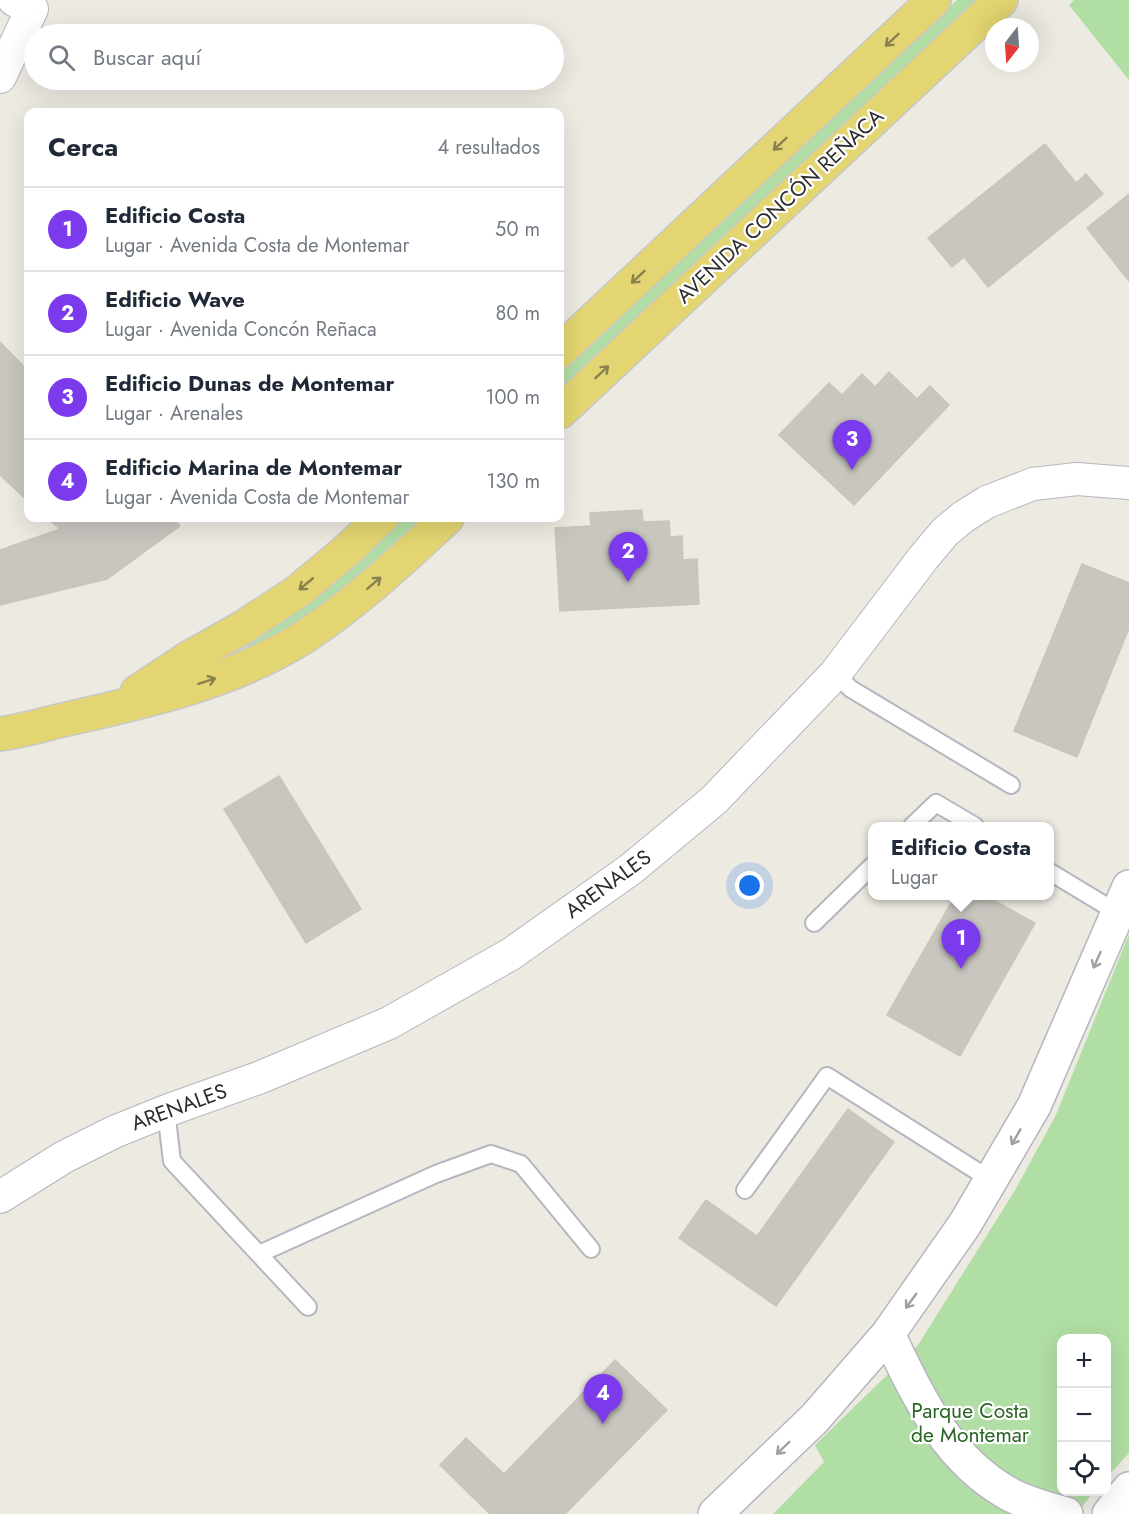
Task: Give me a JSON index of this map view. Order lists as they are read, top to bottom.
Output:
{
  "streets": {
    "main road": ["AVENIDA CONCÓN REÑACA"],
    "street": ["ARENALES"]
  },
  "parks": ["Parque Costa de Montemar"],
  "north": "bottom",
  "page": {
    "search": "Buscar aquí",
    "heading": ["Cerca", "4 resultados"],
    "list": [
      {
        "mark": "1",
        "name": "Edificio Costa",
        "note": "Lugar · Avenida Costa de Montemar",
        "value": "50 m"
      },
      {
        "mark": "2",
        "name": "Edificio Wave",
        "note": "Lugar · Avenida Concón Reñaca",
        "value": "80 m"
      },
      {
        "mark": "3",
        "name": "Edificio Dunas de Montemar",
        "note": "Lugar · Arenales",
        "value": "100 m"
      },
      {
        "mark": "4",
        "name": "Edificio Marina de Montemar",
        "note": "Lugar · Avenida Costa de Montemar",
        "value": "130 m"
      }
    ],
    "pins": [
      "3",
      "2",
      "1",
      "4"
    ],
    "popup": ["Edificio Costa", "Lugar"],
    "map_buttons": ["+", "−"]
  }
}
